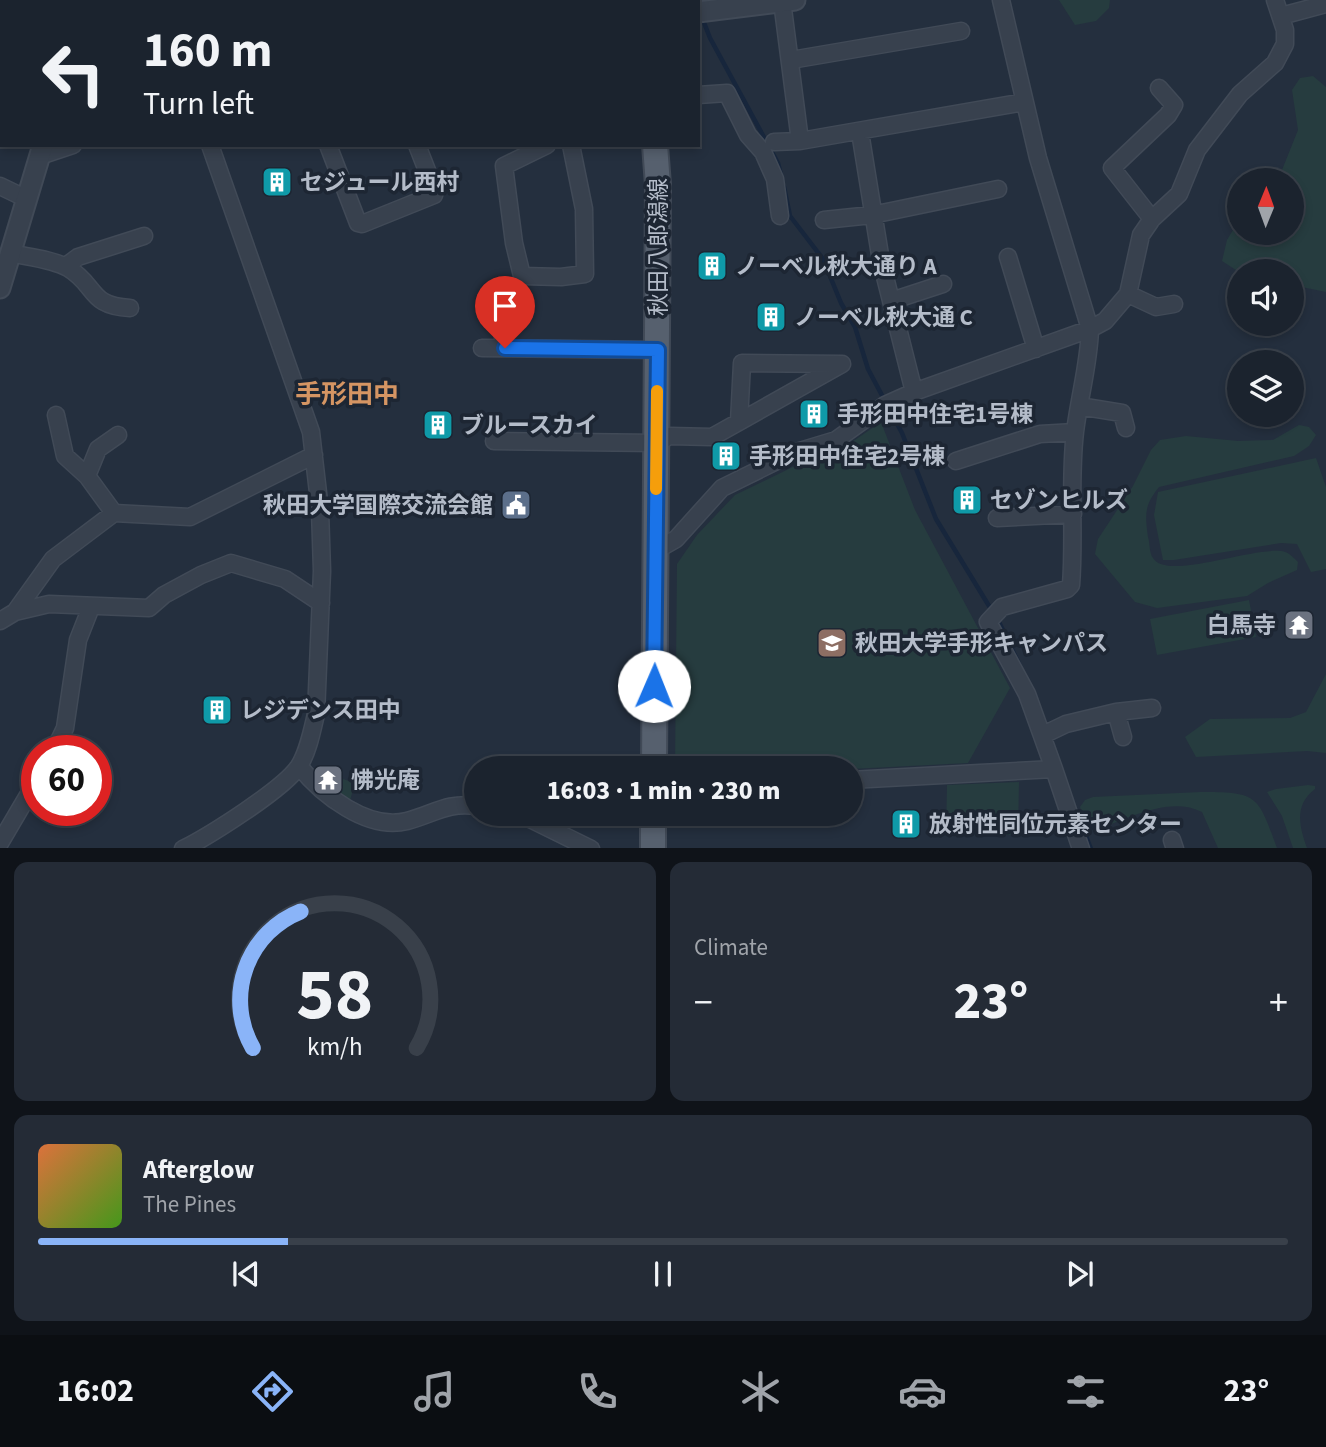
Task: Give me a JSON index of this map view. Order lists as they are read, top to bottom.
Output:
{
  "streets": {
    "main road": ["秋田八郎潟線"]
  },
  "districts": ["手形田中"],
  "places": {
    "building": [
      "セジュール西村",
      "ノーベル秋大通り A",
      "ノーベル秋大通 C",
      "手形田中住宅1号棟",
      "ブルースカイ",
      "手形田中住宅2号棟",
      "セゾンヒルズ",
      "レジデンス田中",
      "放射性同位元素センター"
    ],
    "public building": ["秋田大学国際交流会館"],
    "temple": ["白馬寺", "怫光庵"],
    "school or university": ["秋田大学手形キャンパス"]
  },
  "north": "top",
  "page": {
    "turn": ["160 m", "Turn left"],
    "limit": "60",
    "trip": "16:03 · 1 min · 230 m",
    "tile": "Climate",
    "heat": ["−", "23°", "+"],
    "song": ["Afterglow", "The Pines"],
    "tabs": ["16:02", "23°"],
    "gauge": ["58", "km/h"]
  }
}
